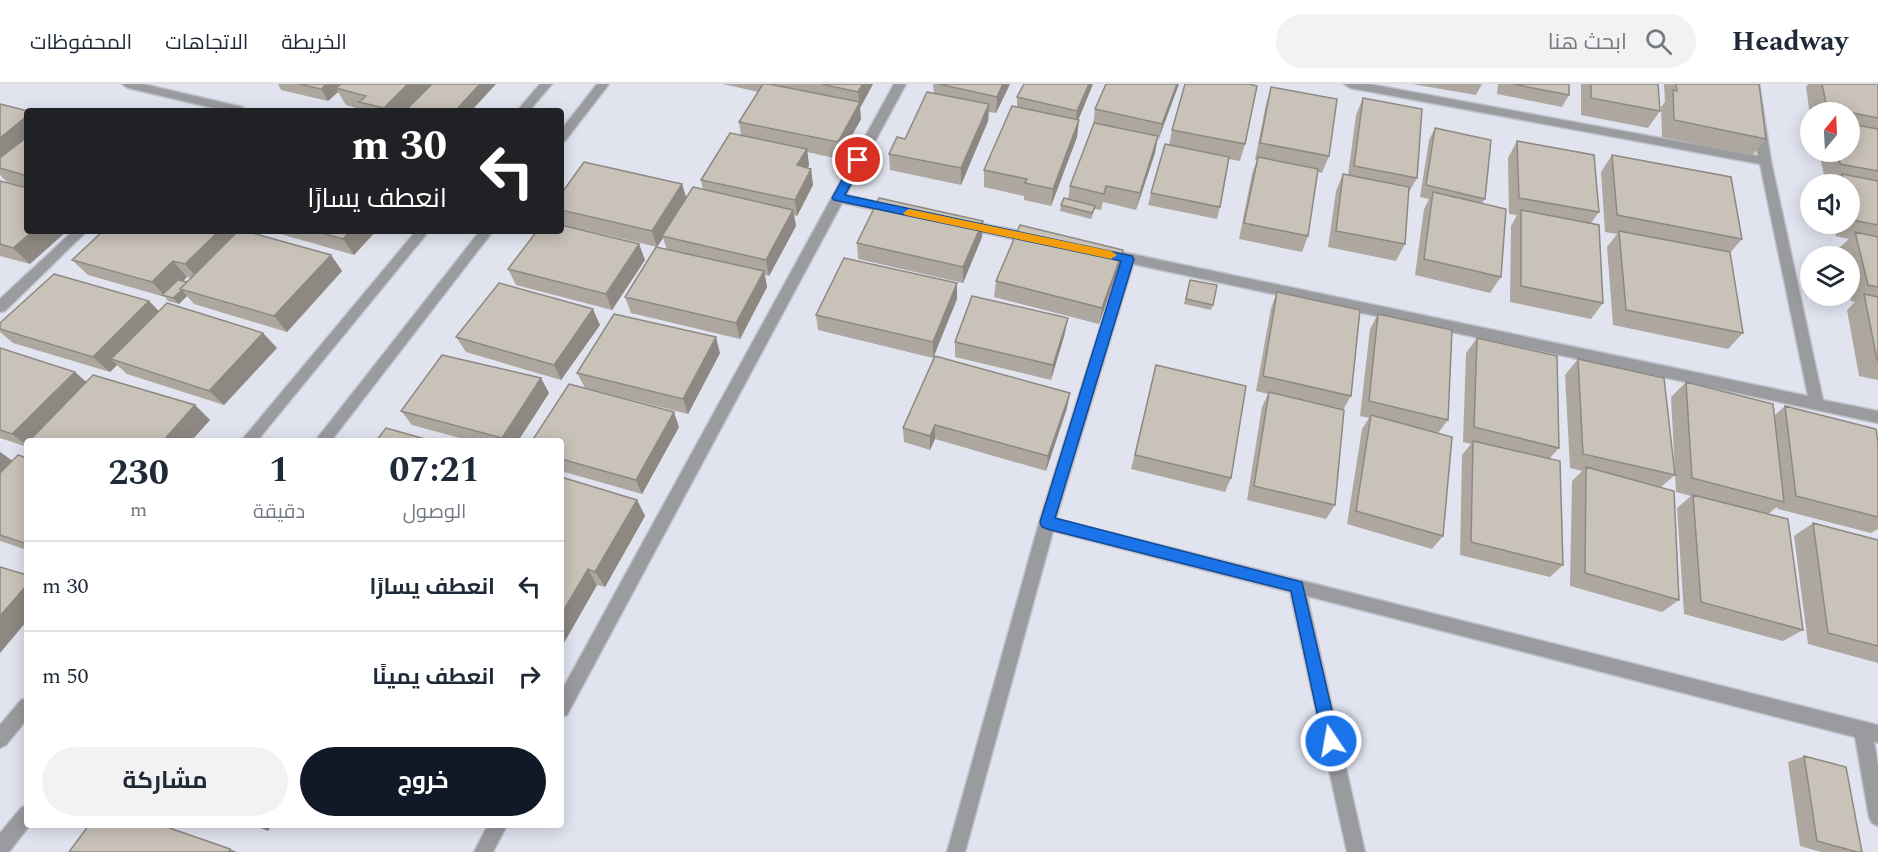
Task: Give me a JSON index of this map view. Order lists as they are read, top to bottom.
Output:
{
  "north": "top",
  "page": {
    "header": "Headway",
    "search": "ابحث هنا",
    "nav": ["الخريطة", "الاتجاهات", "المحفوظات"],
    "turn": ["30 m", "انعطف يسارًا"],
    "eta": [
      "07:21",
      "الوصول",
      "1",
      "دقيقة",
      "230",
      "m"
    ],
    "list": [
      {
        "name": "انعطف يسارًا",
        "value": "30 m"
      },
      {
        "name": "انعطف يمينًا",
        "value": "50 m"
      }
    ],
    "buttons": ["خروج", "مشاركة"]
  }
}
